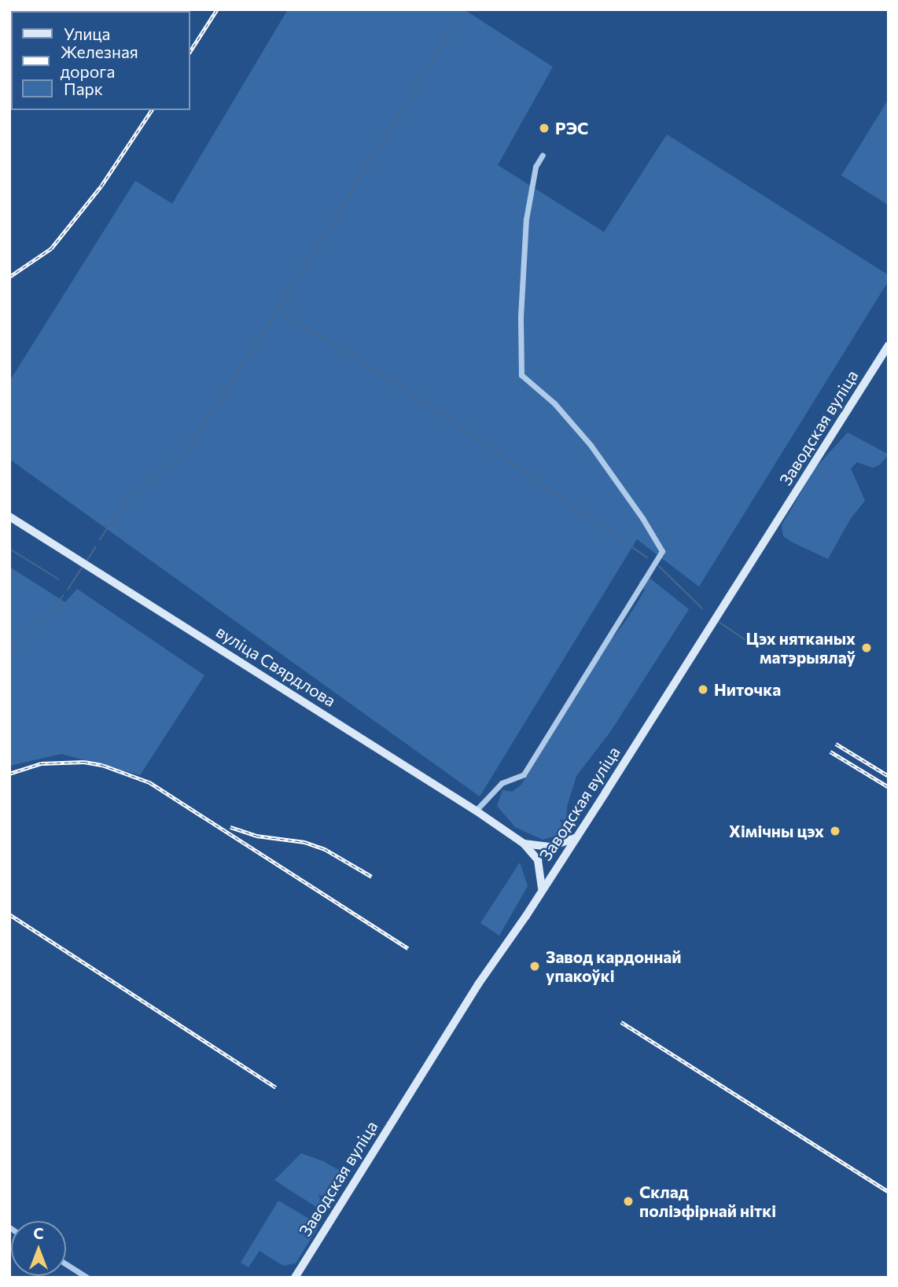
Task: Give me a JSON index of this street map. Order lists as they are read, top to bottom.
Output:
{
  "streets": {
    "main road": ["Заводская вуліца", "вуліца Свярдлова"]
  },
  "places": [
    "РЭС",
    "Цэх нятканых матэрыялаў",
    "Ниточка",
    "Хімічны цэх",
    "Завод кардоннай упакоўкі",
    "Склад поліэфірнай ніткі"
  ],
  "legend": ["Улица", "Железная дорога", "Парк"],
  "north": "top"
}
